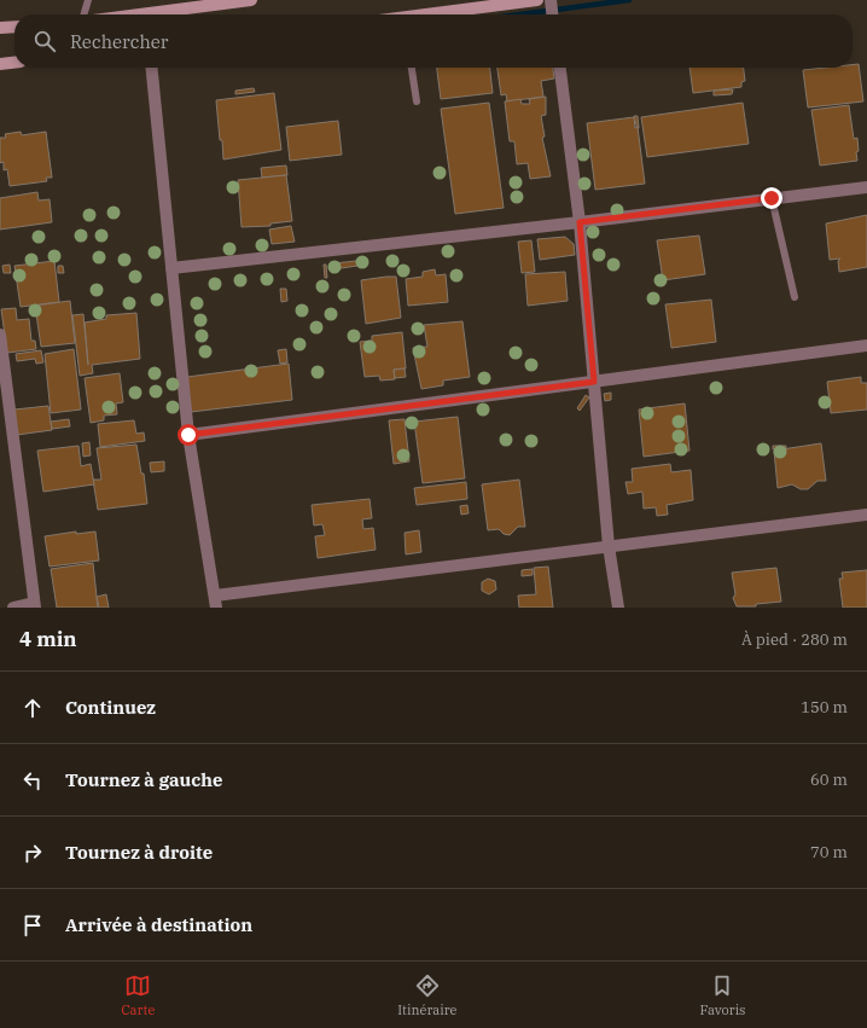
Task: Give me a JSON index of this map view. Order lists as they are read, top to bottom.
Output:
{
  "page": {
    "search": "Rechercher",
    "heading": ["4 min", "À pied · 280 m"],
    "list": [
      ["Continuez", "150 m"],
      ["Tournez à gauche", "60 m"],
      ["Tournez à droite", "70 m"],
      "Arrivée à destination"
    ],
    "nav": ["Carte", "Itinéraire", "Favoris"]
  }
}
